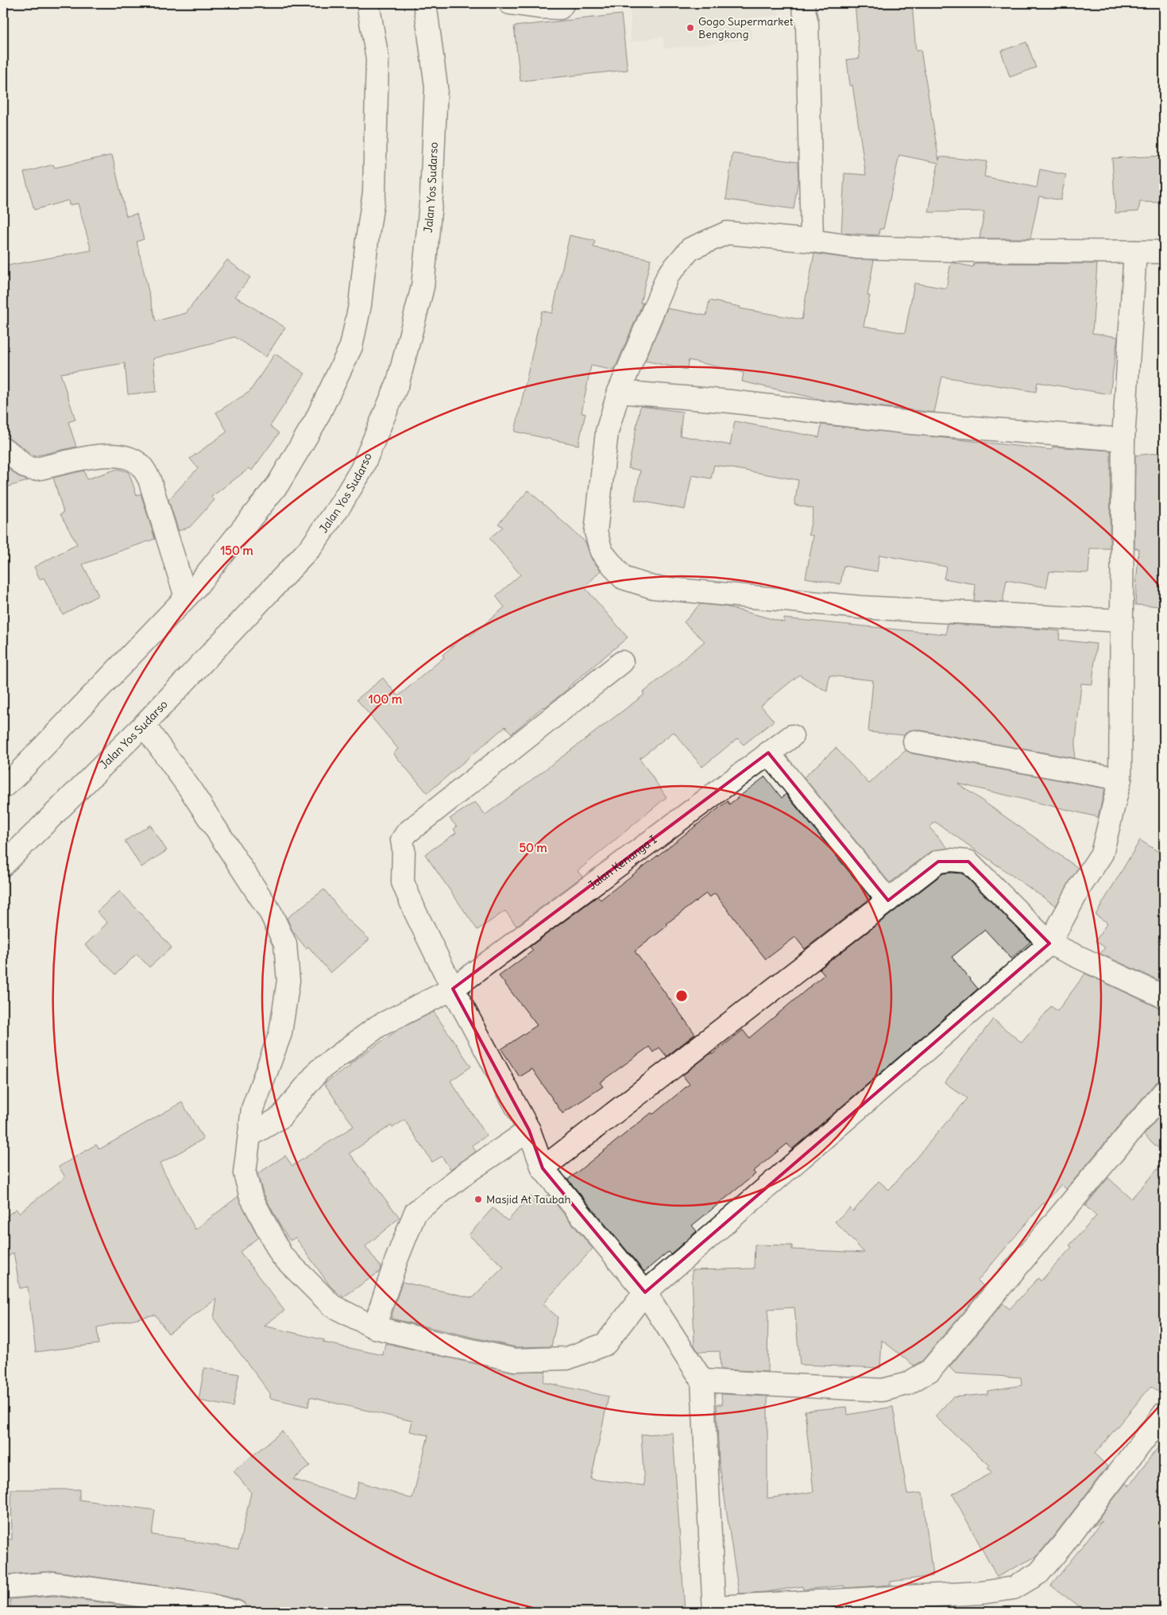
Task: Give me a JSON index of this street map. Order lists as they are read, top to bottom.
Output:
{
  "streets": {
    "street": ["Jalan Yos Sudarso", "Jalan Kenanga I"]
  },
  "places": ["Gogo Supermarket Bengkong", "Masjid At Taubah"],
  "rings": ["150 m", "100 m", "50 m"]
}
